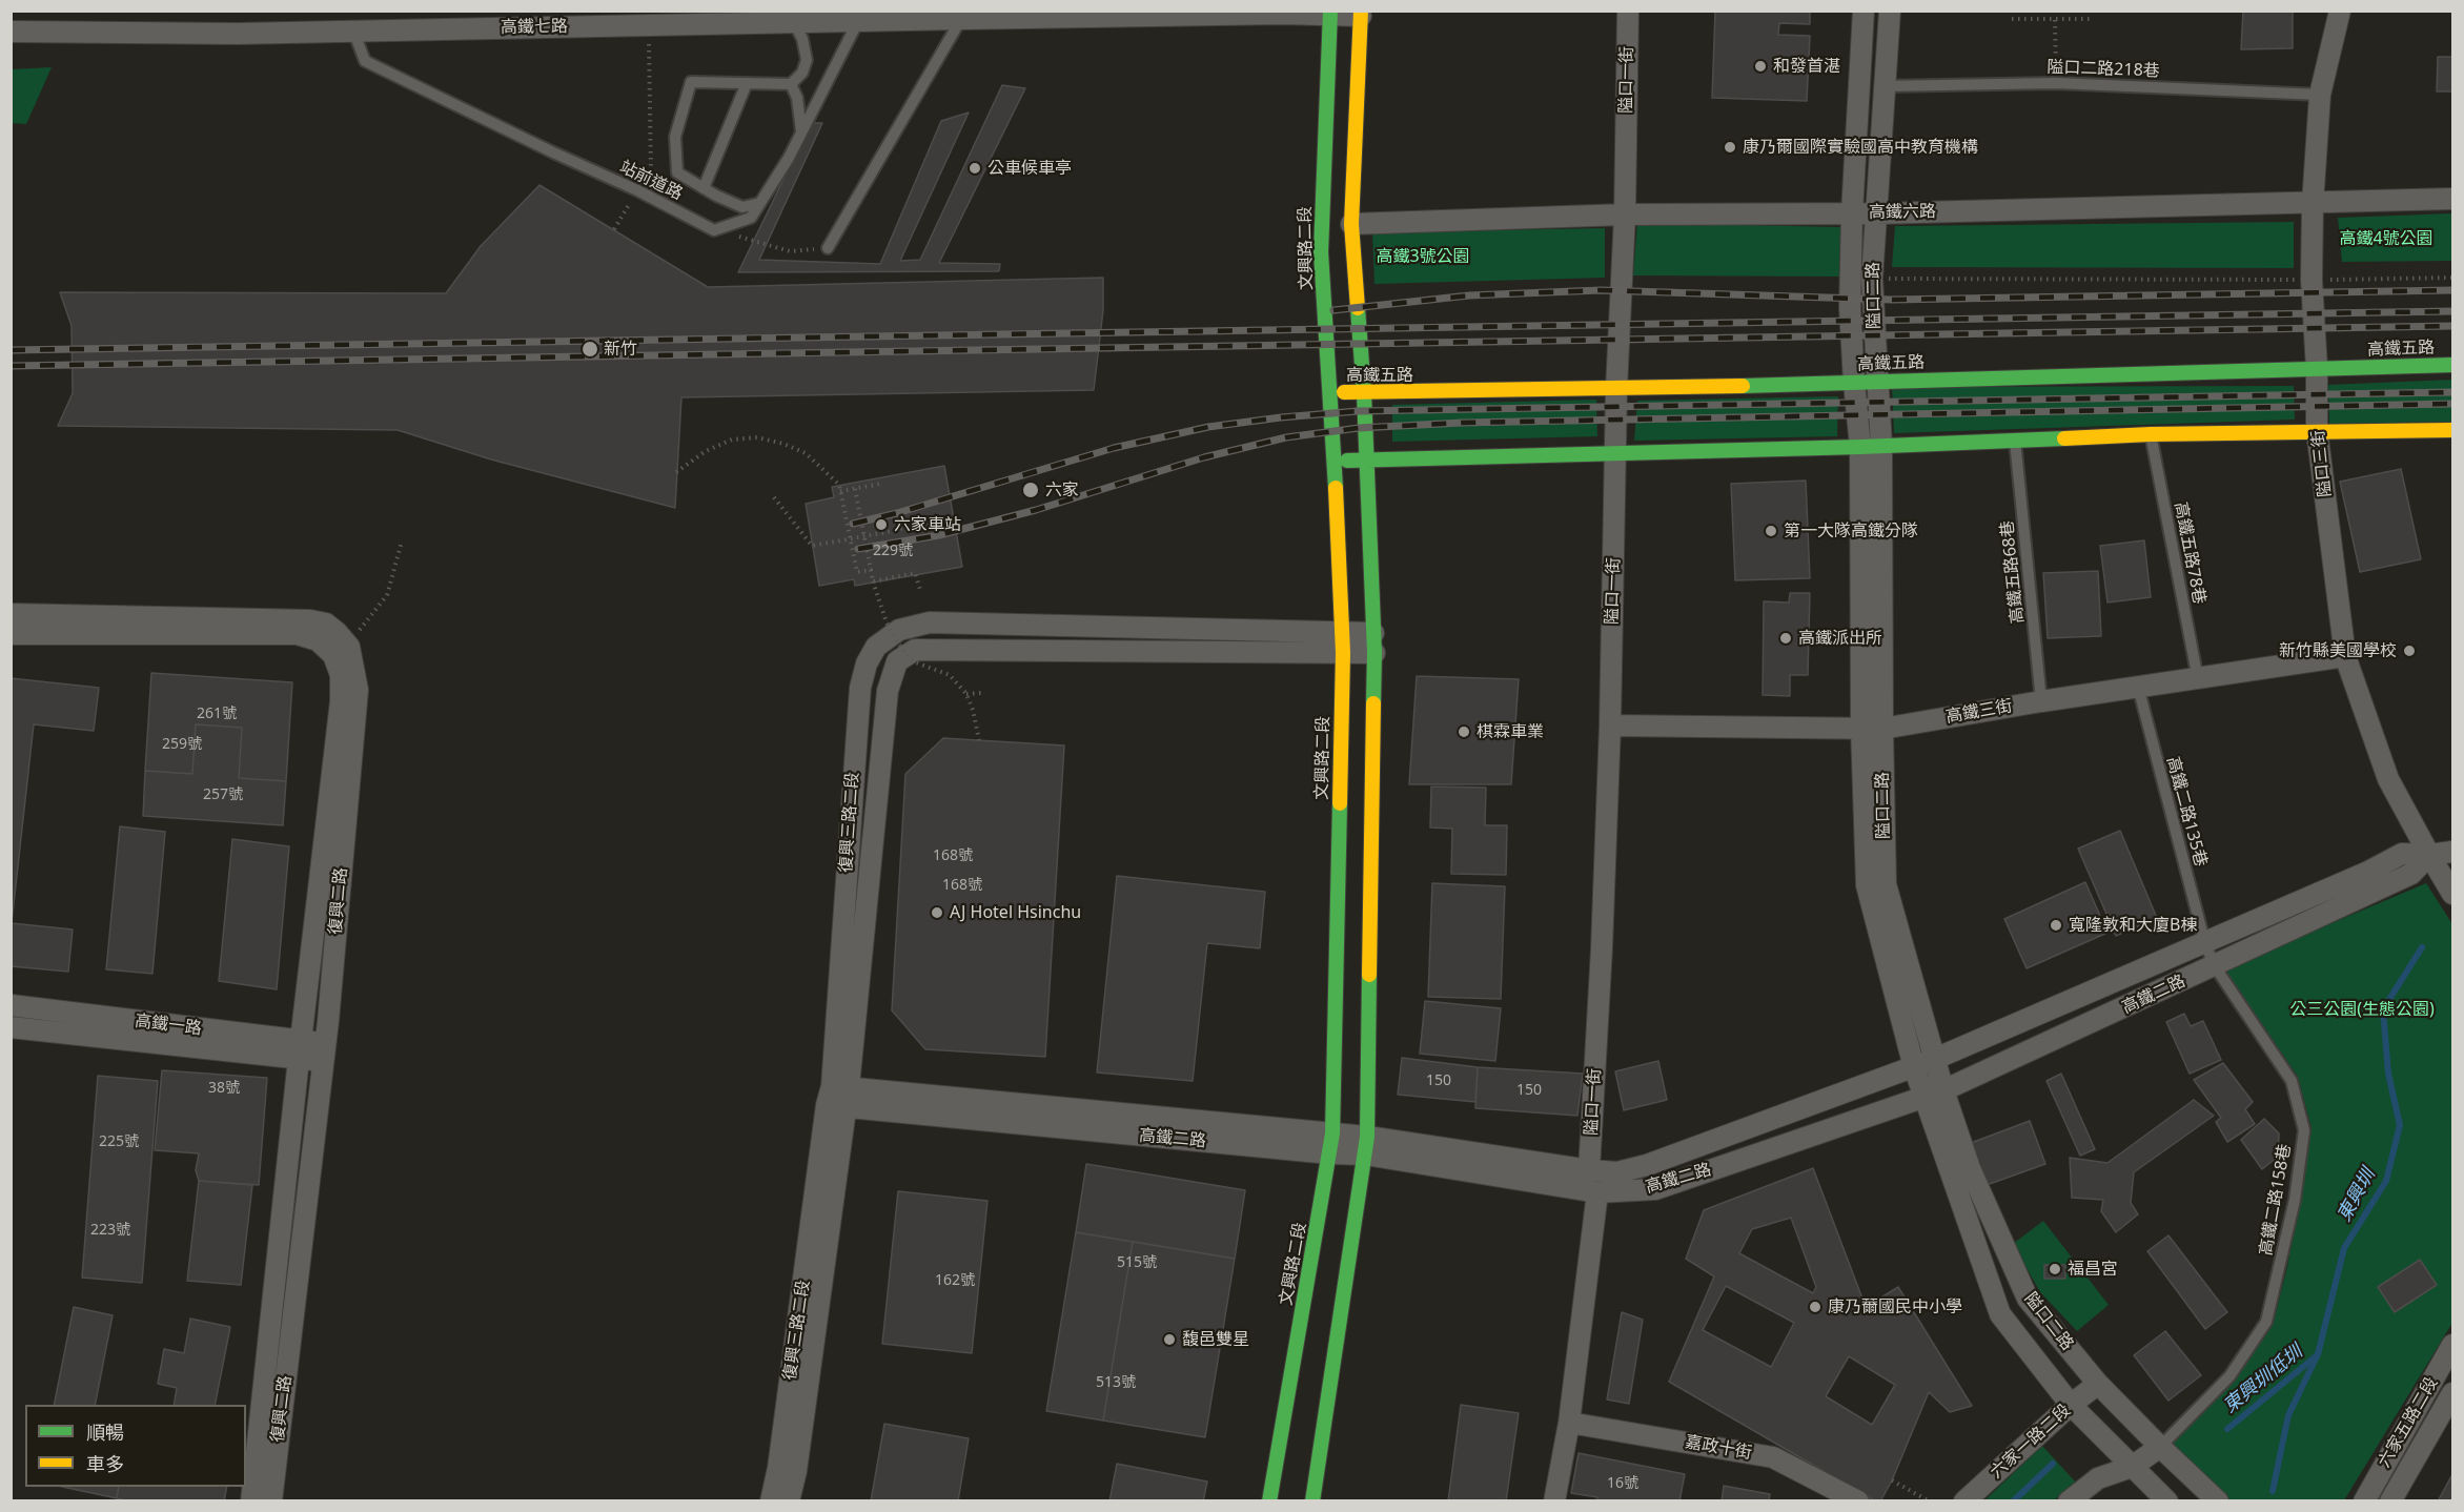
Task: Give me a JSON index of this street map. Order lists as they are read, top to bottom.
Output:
{
  "streets": {
    "street": [
      "高鐵七路",
      "隘口一街",
      "高鐵六路",
      "文興路二段",
      "隘口二路",
      "高鐵五路",
      "隘口三街",
      "高鐵三街",
      "復興三路二段",
      "復興二路",
      "高鐵二路",
      "高鐵一路",
      "六家五路二段",
      "六家一路二段",
      "嘉政十街"
    ],
    "lane": [
      "隘口二路218巷",
      "站前道路",
      "高鐵五路78巷",
      "高鐵五路68巷",
      "高鐵二路135巷",
      "高鐵二路158巷"
    ]
  },
  "crossings": [
    ["高鐵七路", "站前道路"],
    ["高鐵七路", "文興路二段"],
    ["隘口二路218巷", "隘口二路"],
    ["隘口二路218巷", "隘口三街"],
    ["隘口一街", "高鐵六路"],
    ["隘口一街", "高鐵五路"],
    ["隘口一街", "高鐵三街"],
    ["隘口一街", "高鐵二路"],
    ["高鐵六路", "隘口二路"],
    ["高鐵六路", "隘口三街"],
    ["文興路二段", "高鐵五路"],
    ["文興路二段", "復興三路二段"],
    ["文興路二段", "高鐵二路"],
    ["隘口二路", "高鐵五路"],
    ["隘口二路", "高鐵三街"],
    ["隘口二路", "高鐵二路"],
    ["隘口二路", "高鐵二路158巷"],
    ["隘口二路", "六家一路二段"],
    ["高鐵五路", "隘口三街"],
    ["隘口三街", "高鐵三街"],
    ["隘口三街", "高鐵二路"],
    ["高鐵五路78巷", "高鐵三街"],
    ["高鐵五路68巷", "高鐵三街"],
    ["高鐵三街", "高鐵二路135巷"],
    ["高鐵二路135巷", "高鐵二路"],
    ["高鐵二路135巷", "高鐵二路158巷"],
    ["復興三路二段", "高鐵二路"],
    ["復興二路", "高鐵一路"],
    ["高鐵二路", "高鐵二路158巷"]
  ],
  "water": ["東興圳", "東興圳低圳"],
  "parks": ["高鐵4號公園", "高鐵3號公園", "公三公園(生態公園)"],
  "places": [
    "和發首湛",
    "康乃爾國際實驗國高中教育機構",
    "公車候車亭",
    "新竹",
    "六家",
    "六家車站",
    "第一大隊高鐵分隊",
    "高鐵派出所",
    "新竹縣美國學校",
    "棋霖車業",
    "AJ Hotel Hsinchu",
    "寬隆敦和大廈B棟",
    "福昌宮",
    "康乃薾國民中小學",
    "馥邑雙星"
  ],
  "house_numbers": [
    "229號",
    "261號",
    "259號",
    "257號",
    "168號",
    "168號",
    "150",
    "38號",
    "150",
    "225號",
    "223號",
    "515號",
    "162號",
    "513號",
    "16號"
  ],
  "legend": ["順暢", "車多"]
}
